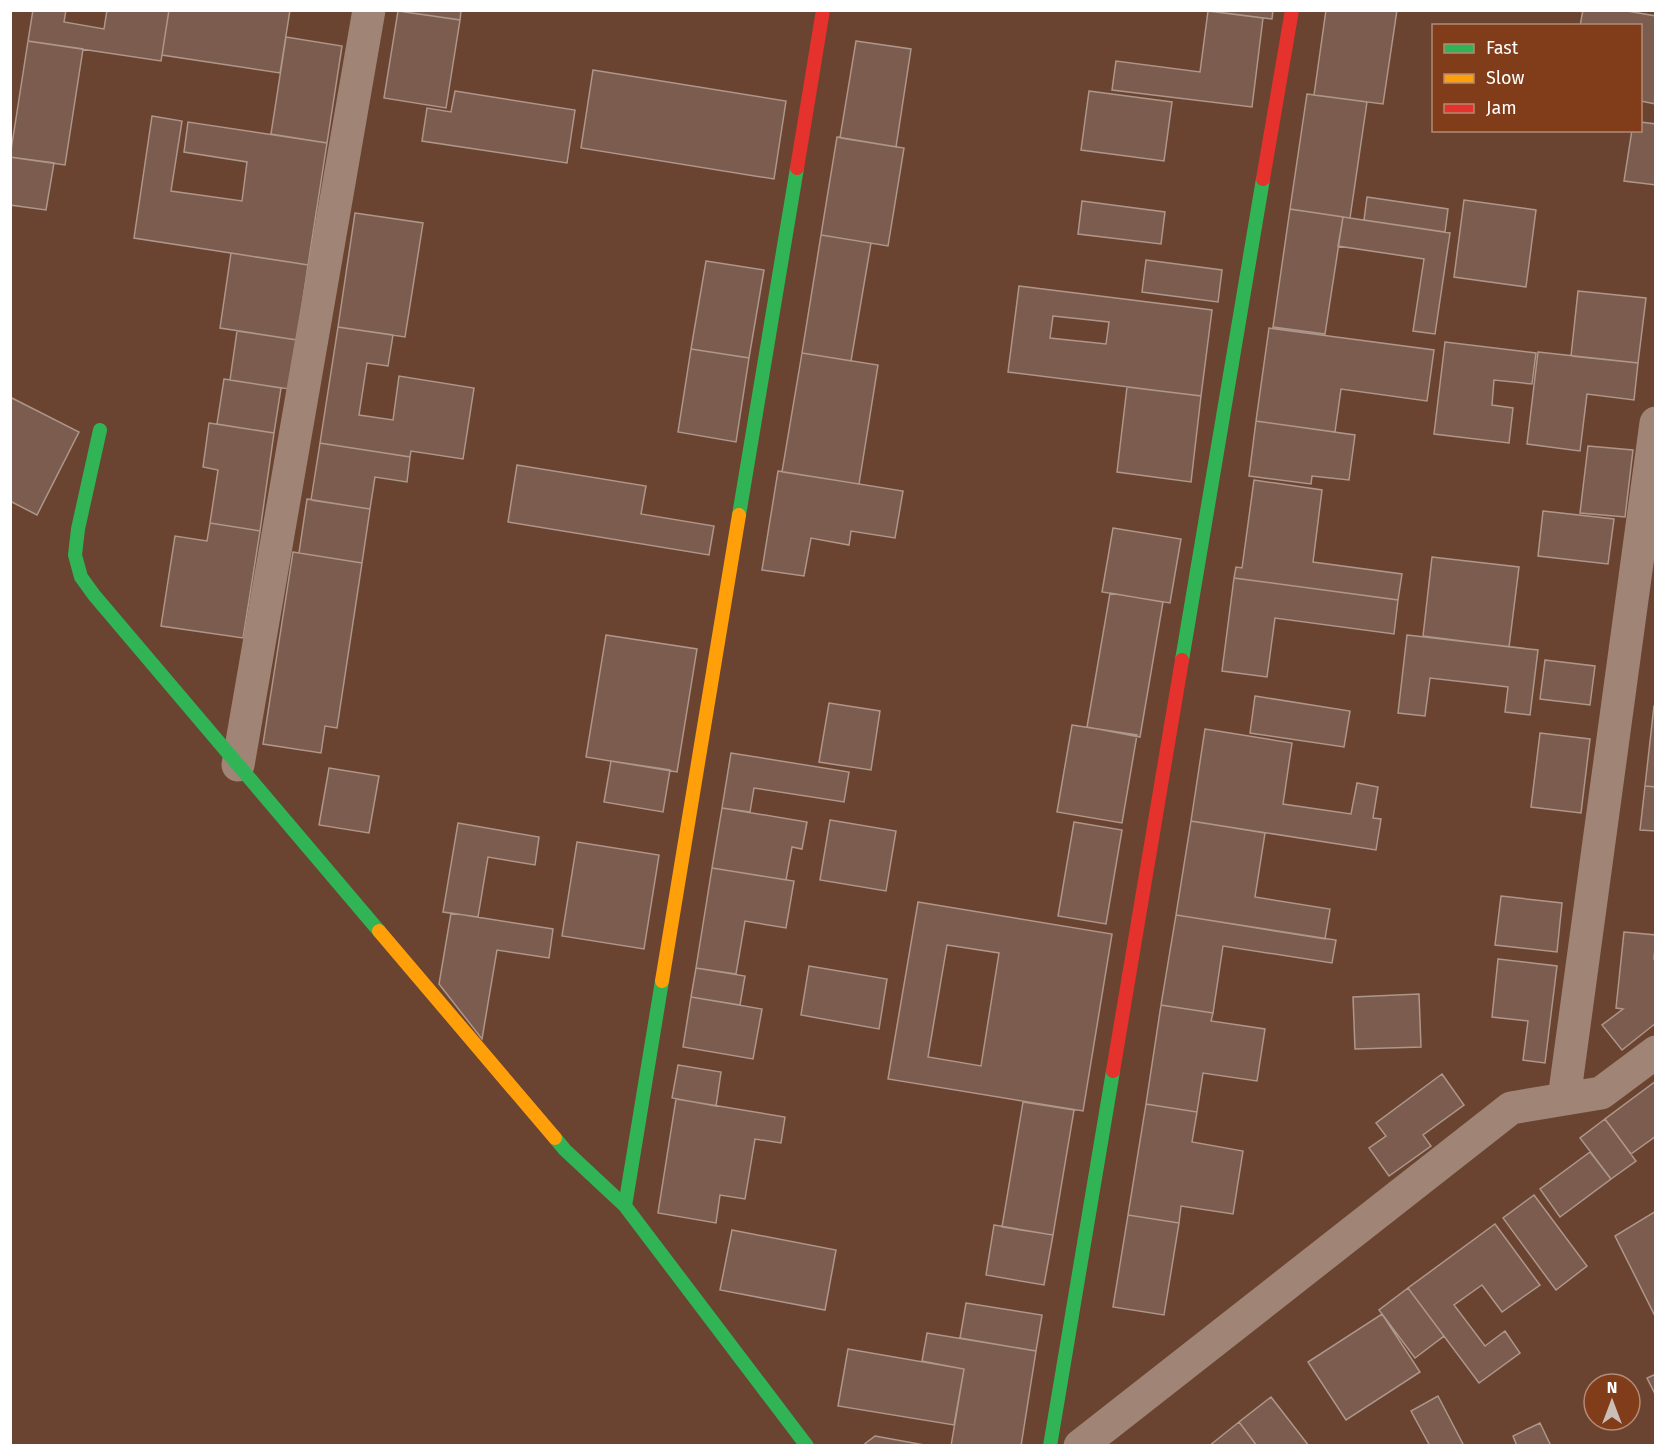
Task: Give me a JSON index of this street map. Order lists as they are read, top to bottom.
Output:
{
  "legend": ["Fast", "Slow", "Jam"],
  "north": "top"
}
